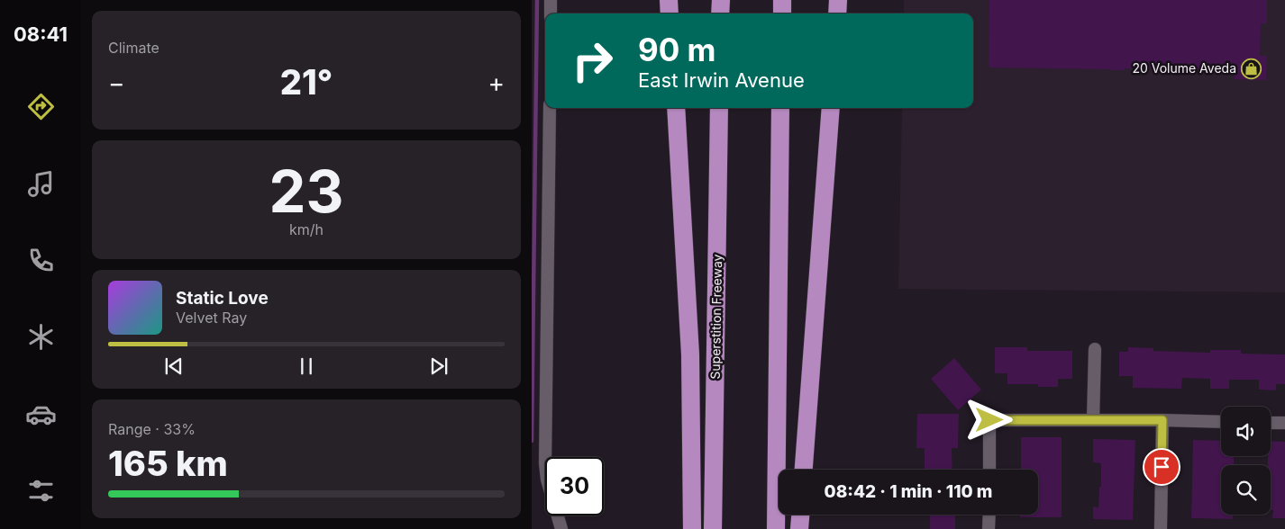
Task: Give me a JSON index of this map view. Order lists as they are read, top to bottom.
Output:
{
  "streets": {
    "highway": ["Superstition Freeway"]
  },
  "places": {
    "shop": ["20 Volume Aveda"]
  },
  "page": {
    "tabs": "08:41",
    "tile": [
      "Climate",
      ["23", "km/h"],
      ["Range · 33%", "165 km"]
    ],
    "turn": ["90 m", "East Irwin Avenue"],
    "heat": ["−", "21°", "+"],
    "song": ["Static Love", "Velvet Ray"],
    "limit": "30",
    "trip": "08:42 · 1 min · 110 m"
  }
}
